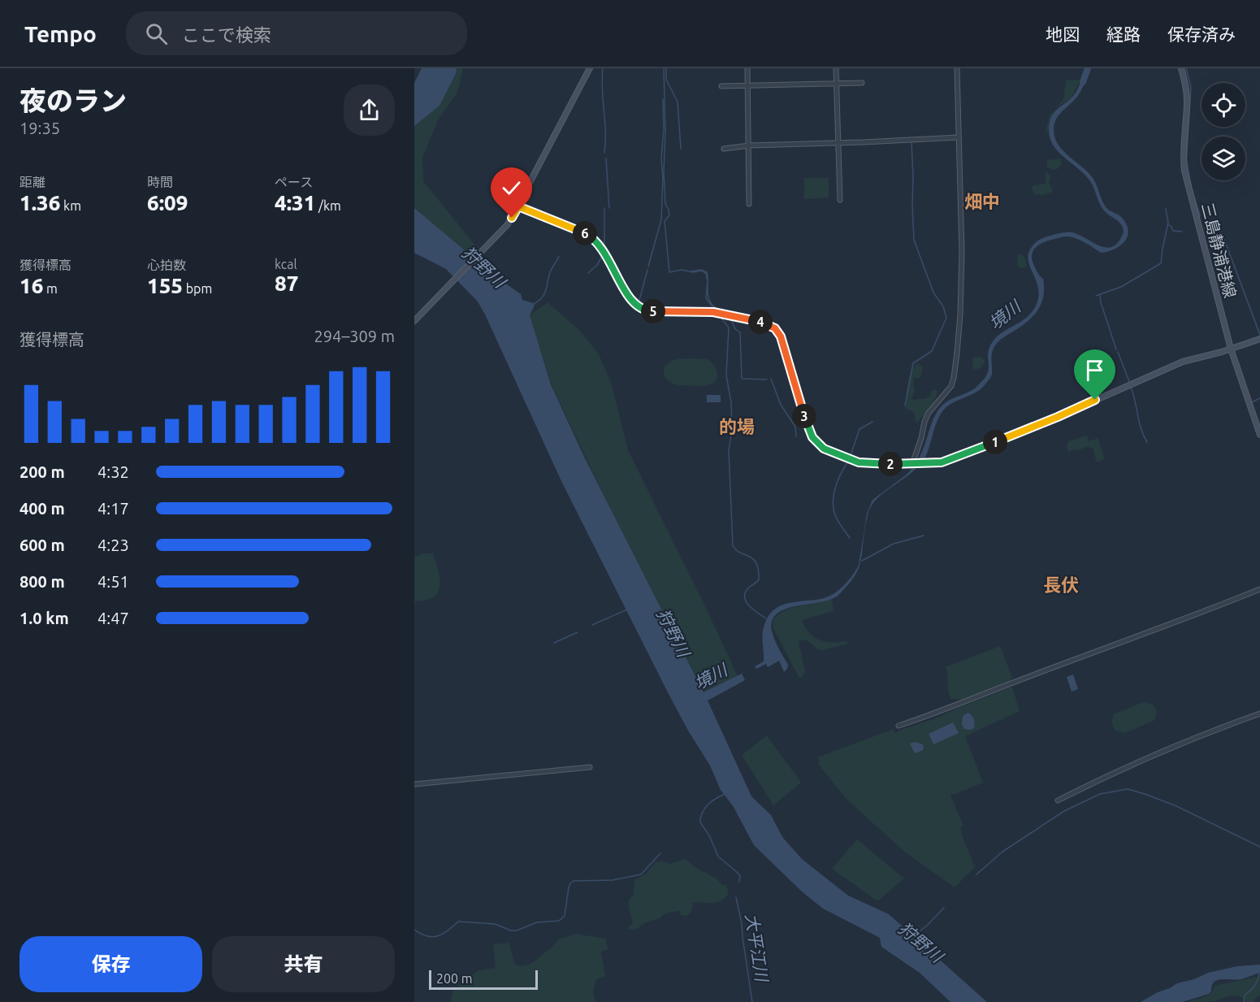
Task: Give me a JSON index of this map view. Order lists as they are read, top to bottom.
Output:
{
  "streets": {
    "main road": ["三島静浦港線"]
  },
  "districts": ["畑中", "的場", "長伏"],
  "water": ["狩野川", "境川", "大平江川"],
  "scale_bar": "200 m",
  "page": {
    "header": "Tempo",
    "search": "ここで検索",
    "nav": ["地図", "経路", "保存済み"],
    "heading": ["夜のラン", "19:35"],
    "stats": [
      ["距離", "1.36 km"],
      ["時間", "6:09"],
      ["ペース", "4:31 /km"],
      ["獲得標高", "16 m"],
      ["心拍数", "155 bpm"],
      ["kcal", "87"]
    ],
    "pins": [
      "6",
      "5",
      "4",
      "3",
      "1",
      "2"
    ],
    "chart": ["獲得標高", "294–309 m"],
    "list": [
      {
        "name": "200 m",
        "note": "4:32"
      },
      {
        "name": "400 m",
        "note": "4:17"
      },
      {
        "name": "600 m",
        "note": "4:23"
      },
      {
        "name": "800 m",
        "note": "4:51"
      },
      {
        "name": "1.0 km",
        "note": "4:47"
      }
    ],
    "buttons": ["保存", "共有"],
    "scale": "200 m"
  }
}
